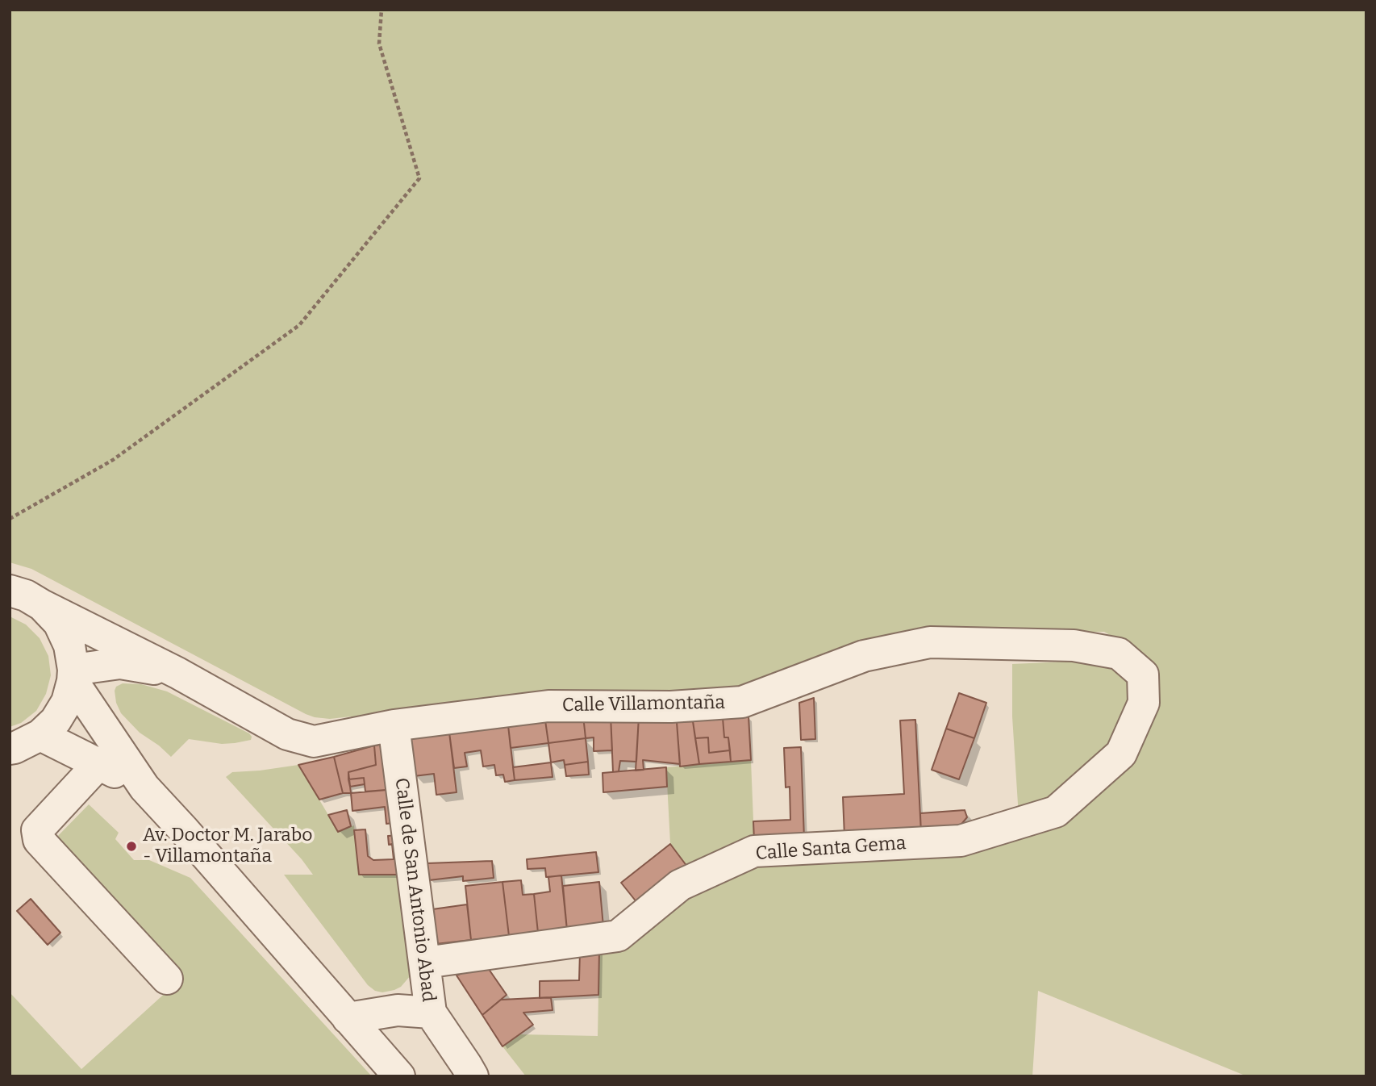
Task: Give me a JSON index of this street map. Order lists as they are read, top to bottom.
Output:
{
  "streets": {
    "street": ["Calle Villamontaña", "Calle Santa Gema", "Calle de San Antonio Abad"]
  },
  "crossings": [
    ["Calle Villamontaña", "Calle Santa Gema"],
    ["Calle Villamontaña", "Calle de San Antonio Abad"],
    ["Calle Santa Gema", "Calle de San Antonio Abad"]
  ],
  "places": ["Av. Doctor M. Jarabo - Villamontaña"]
}
